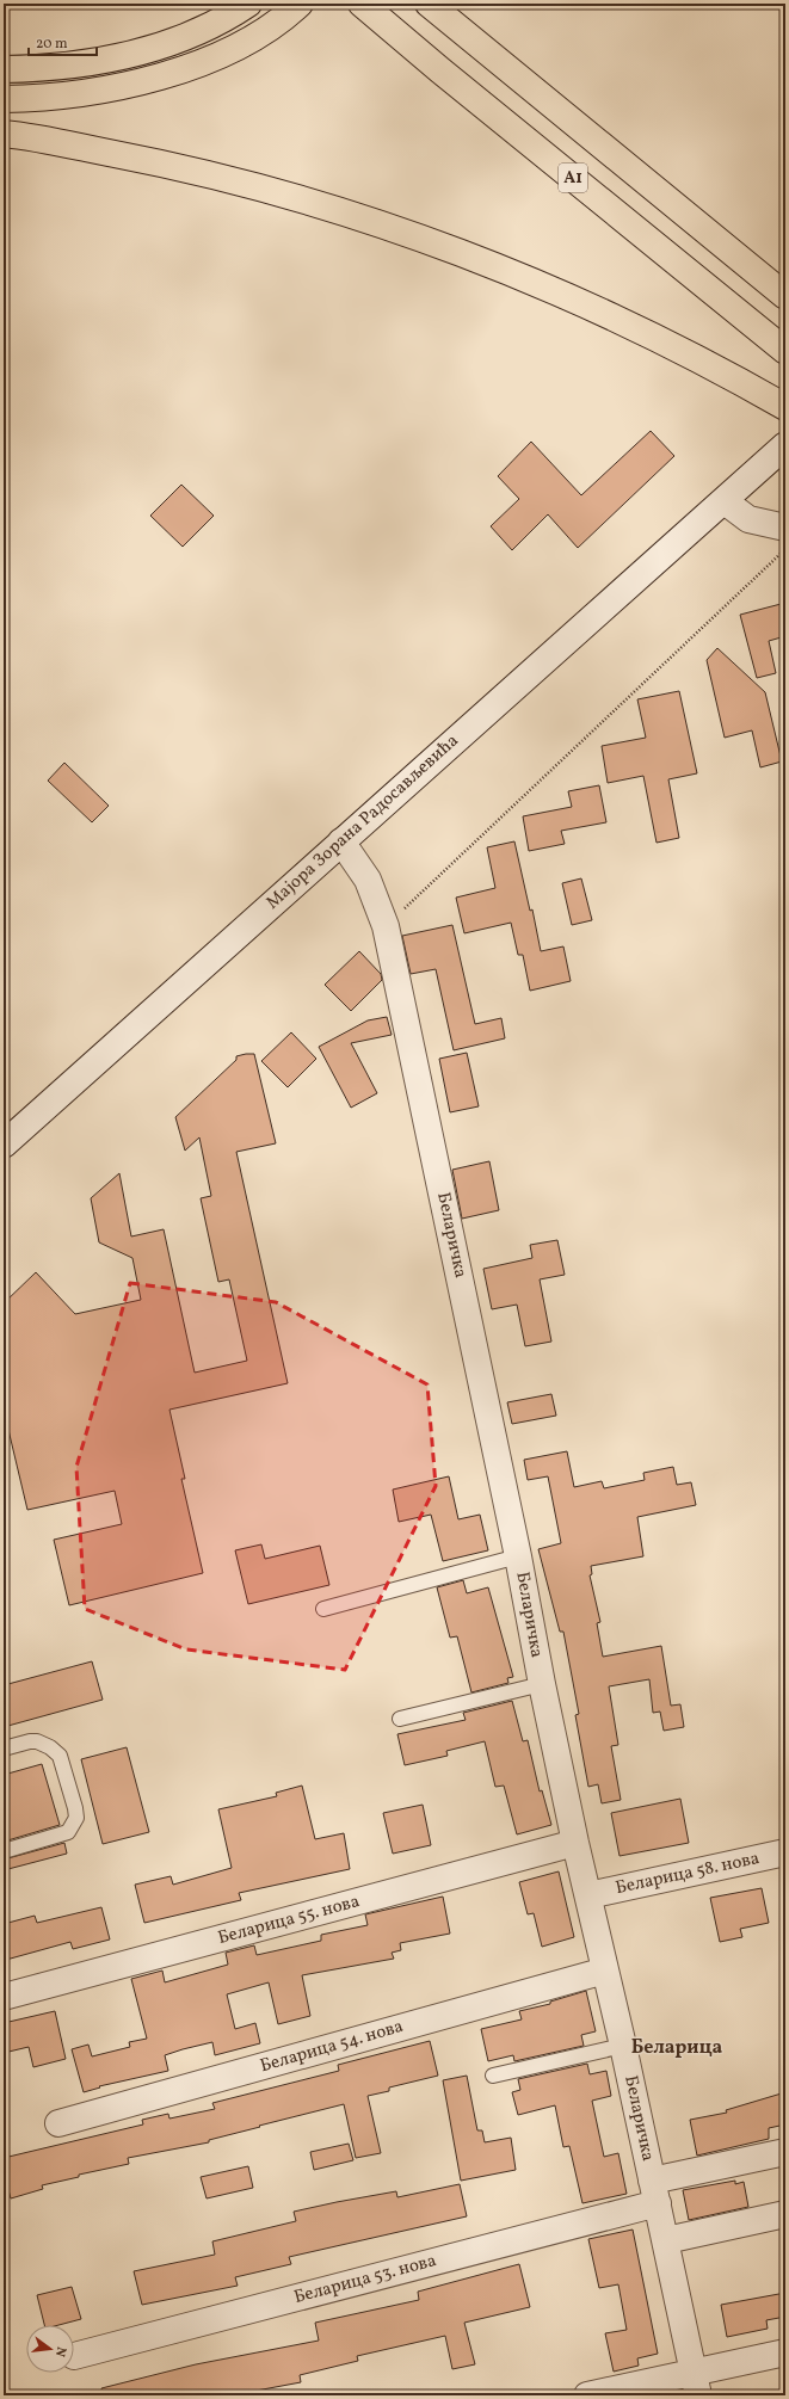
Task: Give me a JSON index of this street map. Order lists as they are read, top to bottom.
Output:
{
  "streets": {
    "highway": ["A1"],
    "street": [
      "Мајора Зорана Радосављевића",
      "Беларичка",
      "Беларица 58. нова",
      "Беларица 55. нова",
      "Беларица 54. нова",
      "Беларица 53. нова"
    ]
  },
  "crossings": [
    ["Мајора Зорана Радосављевића", "Беларичка"],
    ["Беларичка", "Беларица 58. нова"],
    ["Беларичка", "Беларица 55. нова"],
    ["Беларичка", "Беларица 54. нова"],
    ["Беларичка", "Беларица 53. нова"]
  ],
  "districts": ["Беларица"],
  "scale_bar": "20 m",
  "north": "right"
}
